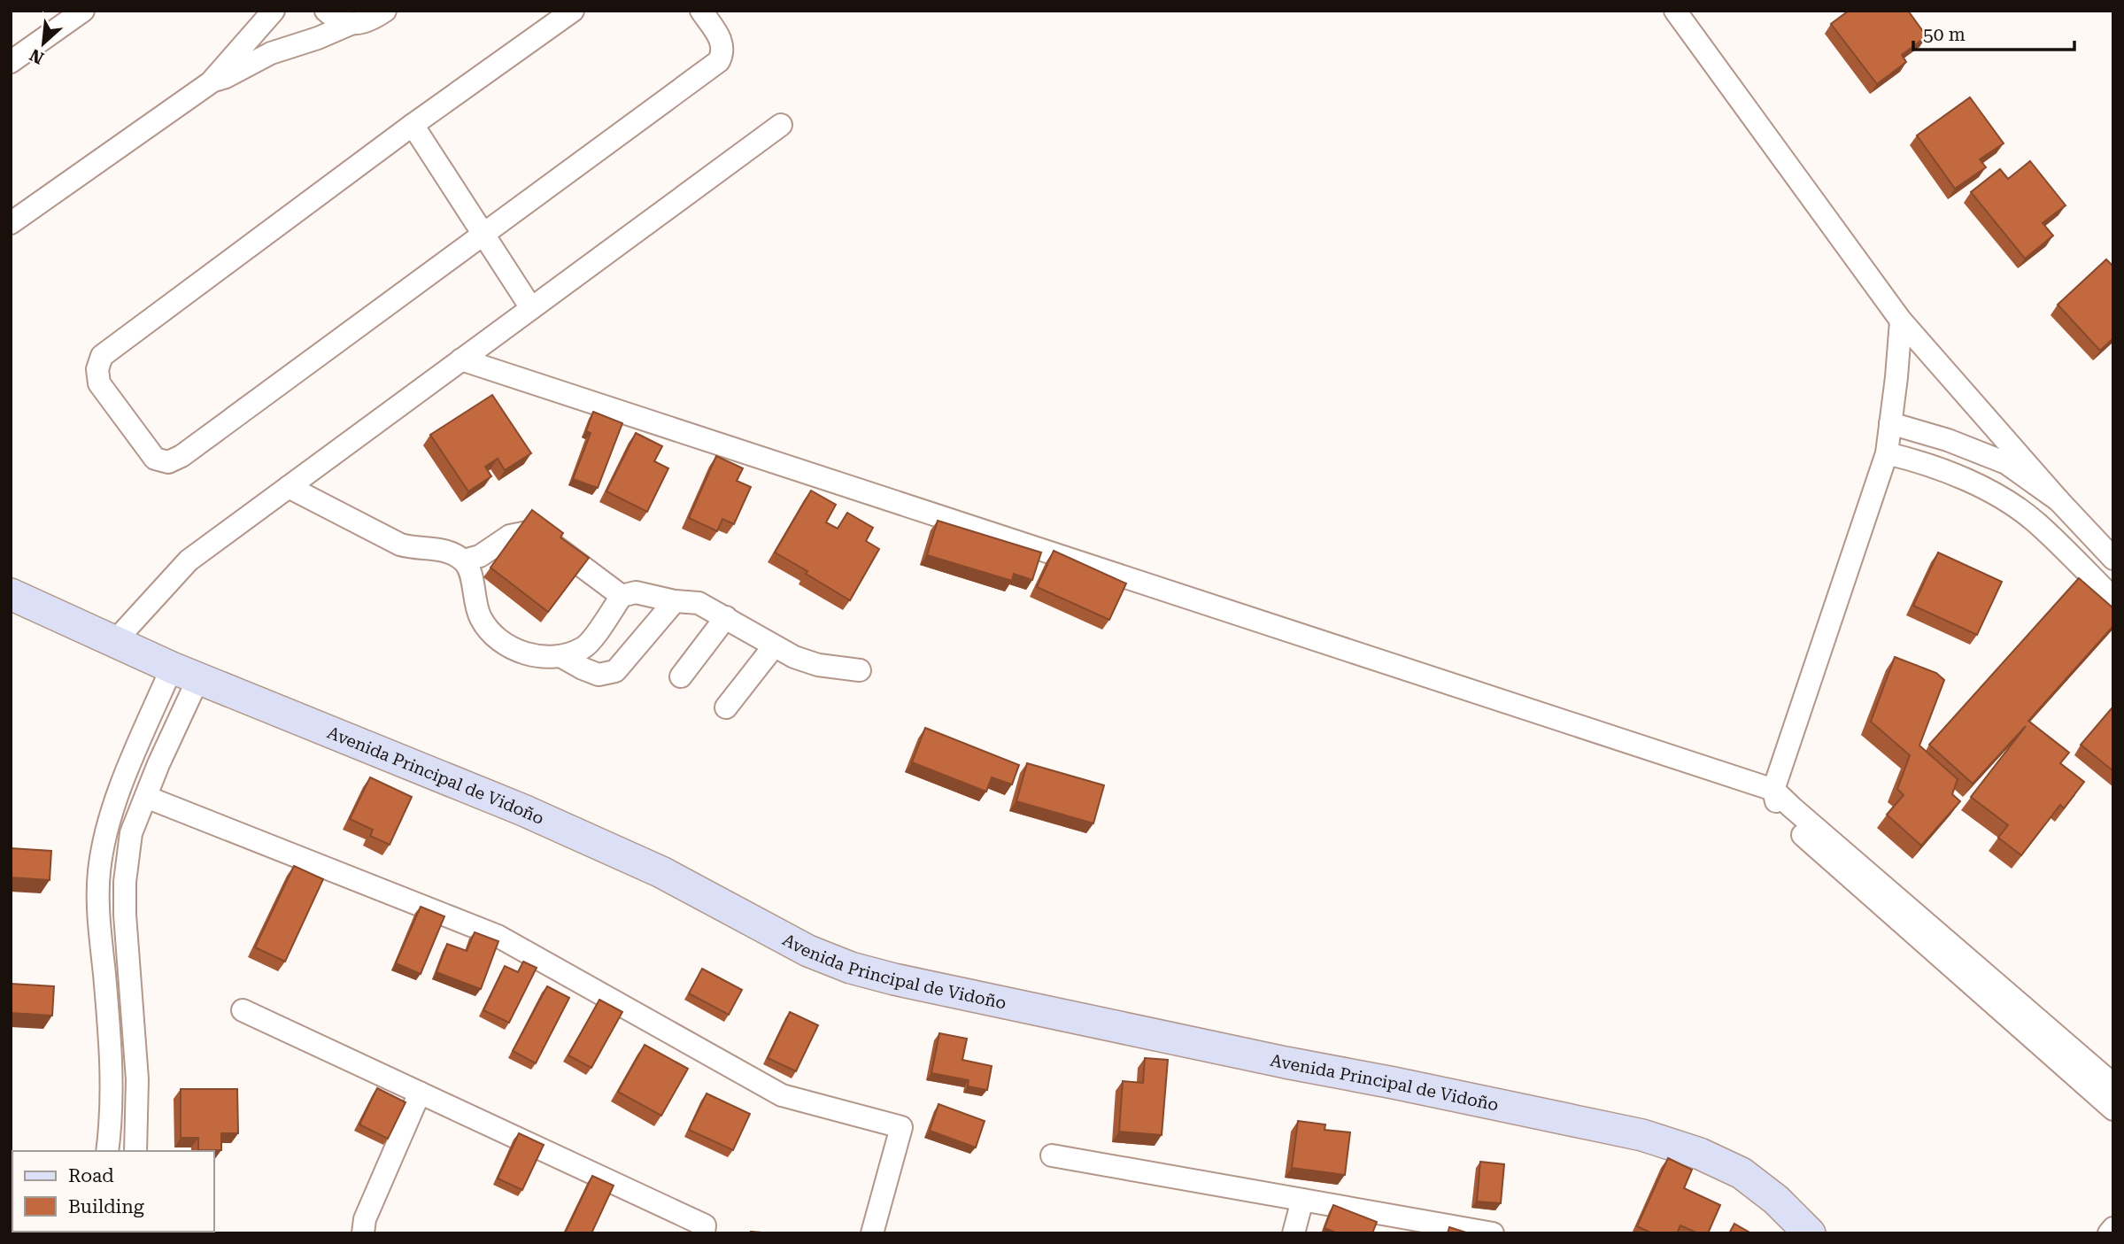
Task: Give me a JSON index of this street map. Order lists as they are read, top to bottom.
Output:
{
  "streets": {
    "main road": ["Avenida Principal de Vidoño"]
  },
  "legend": ["Road", "Building"],
  "scale_bar": "50 m",
  "north": "bottom left"
}
